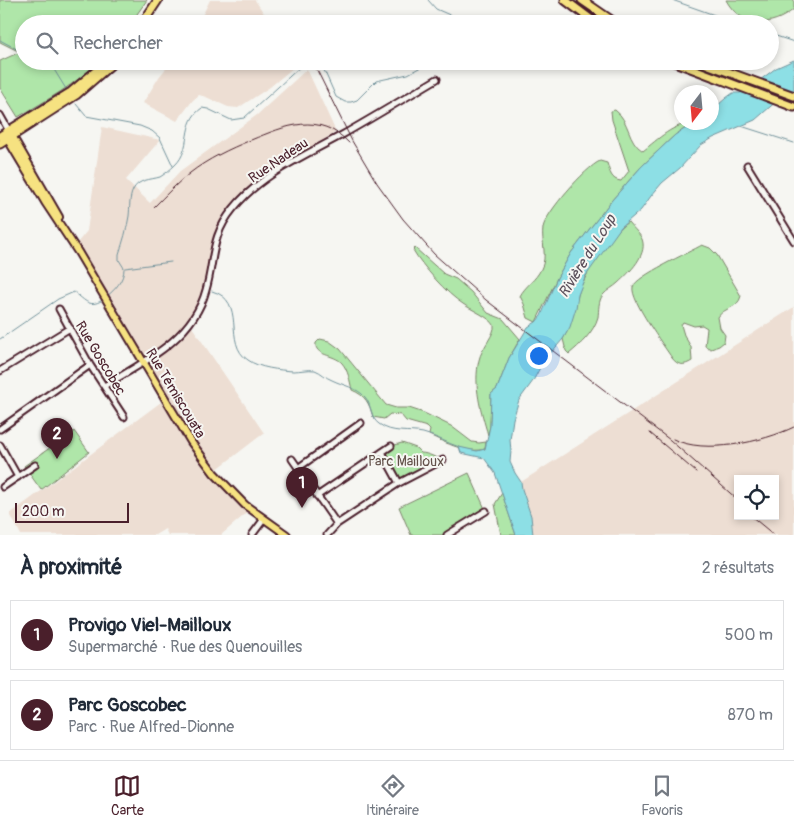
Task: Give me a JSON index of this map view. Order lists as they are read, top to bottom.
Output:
{
  "streets": {
    "main road": ["Rue Témiscouata"],
    "street": ["Rue Nadeau", "Rue Goscobec"]
  },
  "crossings": [
    ["Rue Nadeau", "Rue Goscobec"],
    ["Rue Nadeau", "Rue Témiscouata"]
  ],
  "water": ["Rivière du Loup"],
  "parks": ["Parc Mailloux"],
  "scale_bar": "200 m",
  "north": "bottom",
  "page": {
    "search": "Rechercher",
    "pins": ["2", "1"],
    "scale": "200 m",
    "heading": ["À proximité", "2 résultats"],
    "list": [
      {
        "mark": "1",
        "name": "Provigo Viel-Mailloux",
        "note": "Supermarché · Rue des Quenouilles",
        "value": "500 m"
      },
      {
        "mark": "2",
        "name": "Parc Goscobec",
        "note": "Parc · Rue Alfred-Dionne",
        "value": "870 m"
      }
    ],
    "nav": ["Carte", "Itinéraire", "Favoris"]
  }
}
